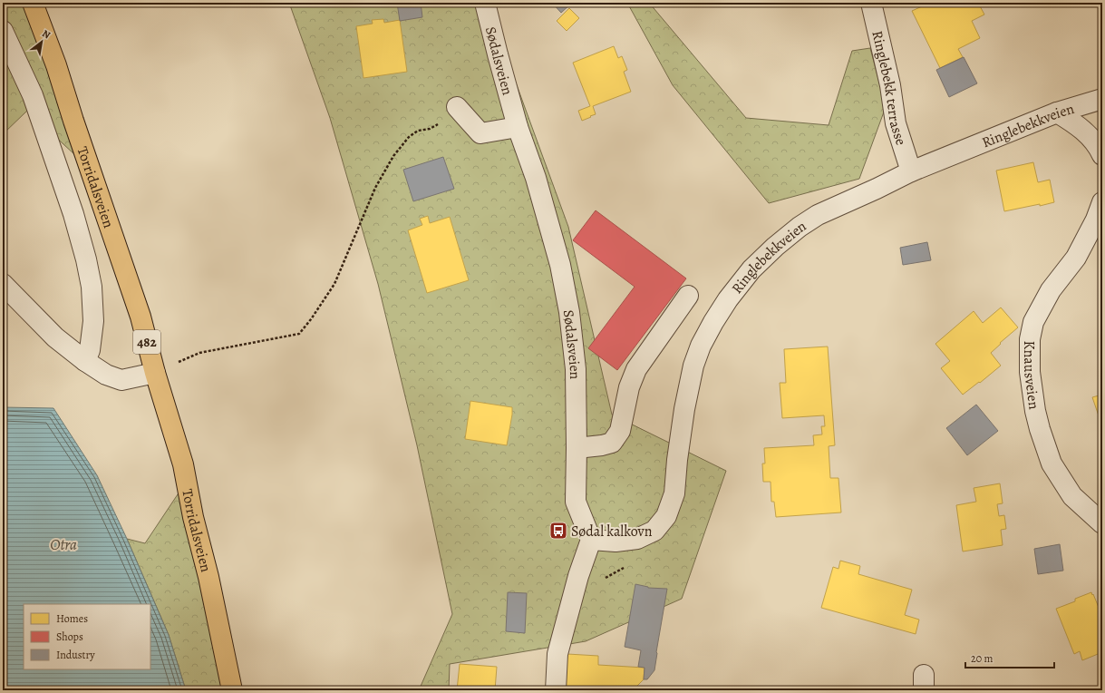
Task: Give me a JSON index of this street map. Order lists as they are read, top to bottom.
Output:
{
  "streets": {
    "main road": ["Torridalsveien", "482"],
    "street": [
      "Sødalsveien",
      "Ringlebekk terrasse",
      "Ringlebekkveien",
      "Knausveien"
    ]
  },
  "crossings": [
    ["Sødalsveien", "Ringlebekkveien"],
    ["Ringlebekk terrasse", "Ringlebekkveien"]
  ],
  "water": ["Otra"],
  "places": {
    "bus stop": ["Sødal kalkovn"]
  },
  "legend": ["Homes", "Shops", "Industry"],
  "scale_bar": "20 m",
  "north": "top right"
}
